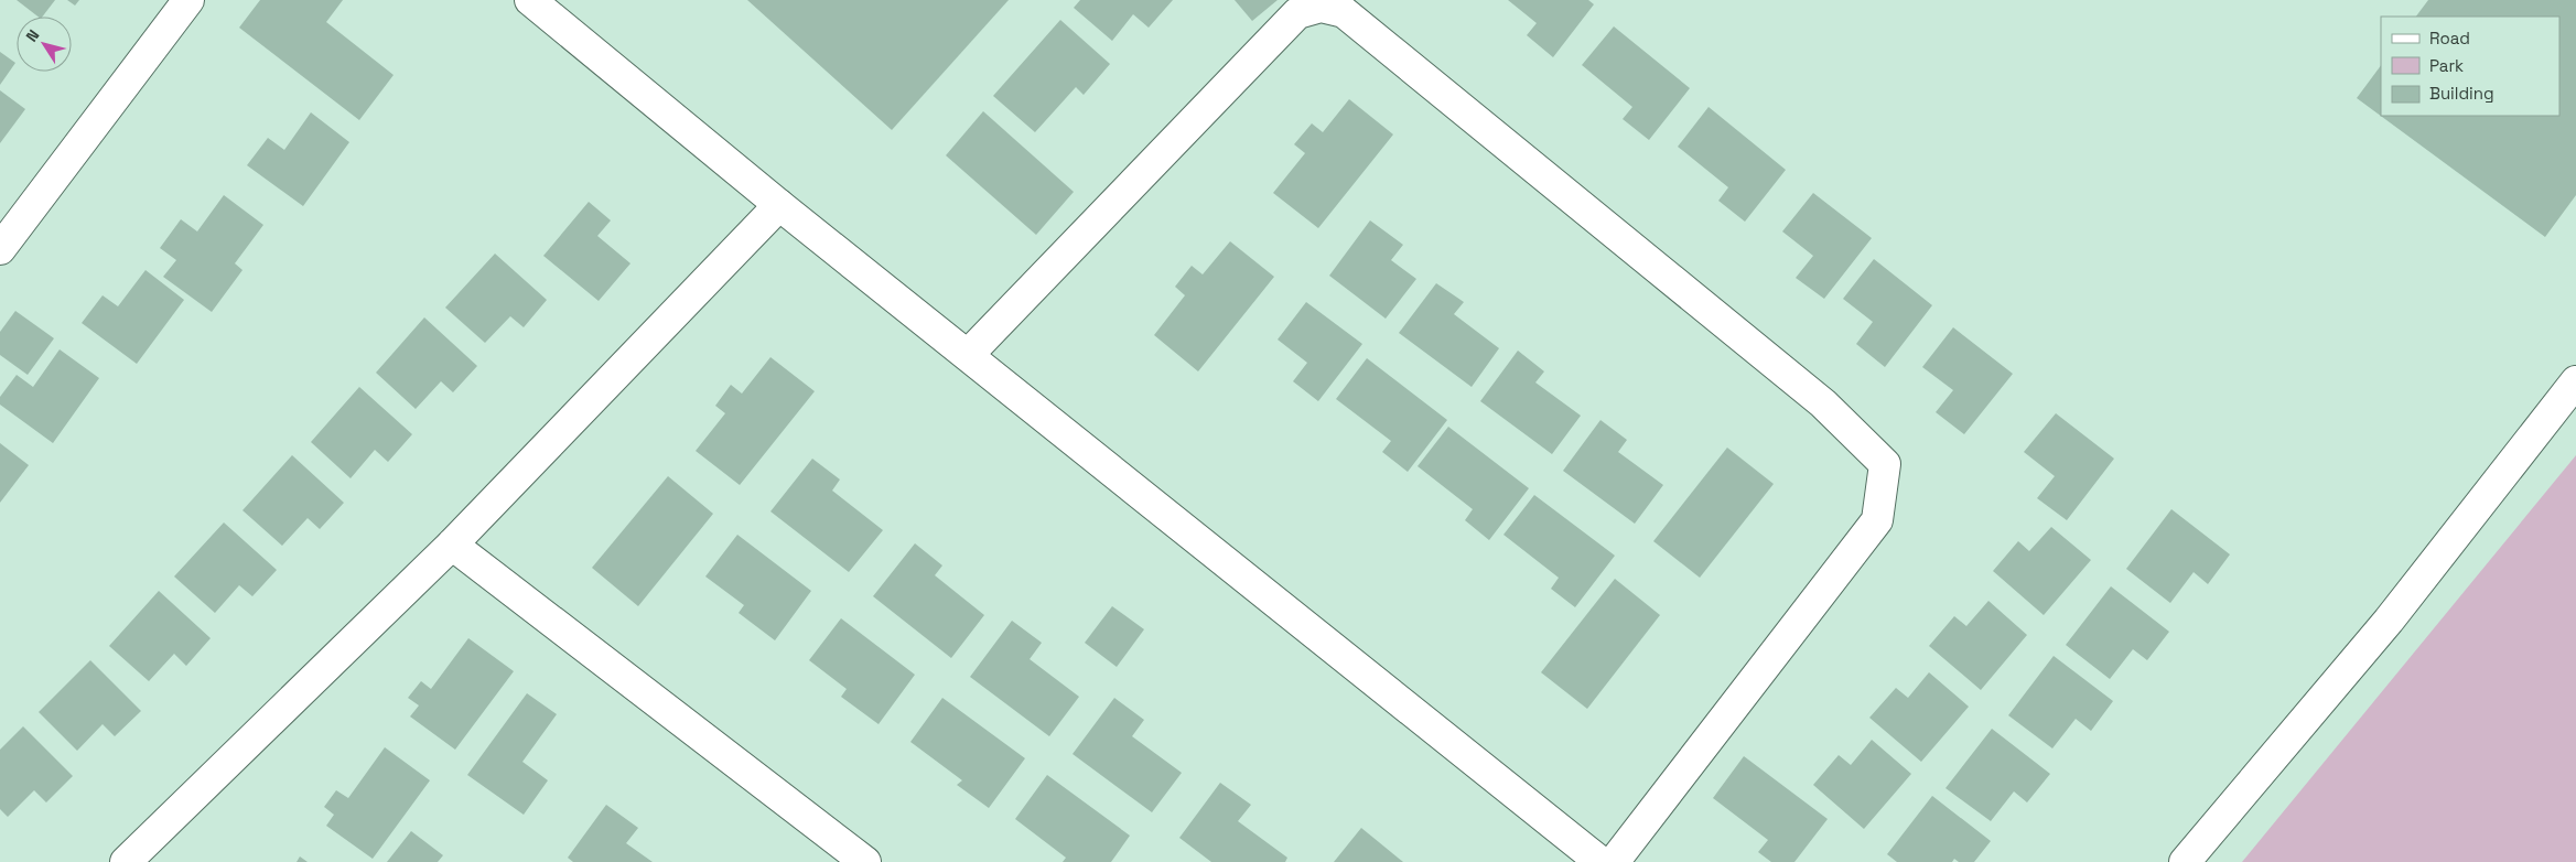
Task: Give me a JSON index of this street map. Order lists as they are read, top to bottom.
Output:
{
  "legend": ["Road", "Park", "Building"],
  "north": "top left"
}
